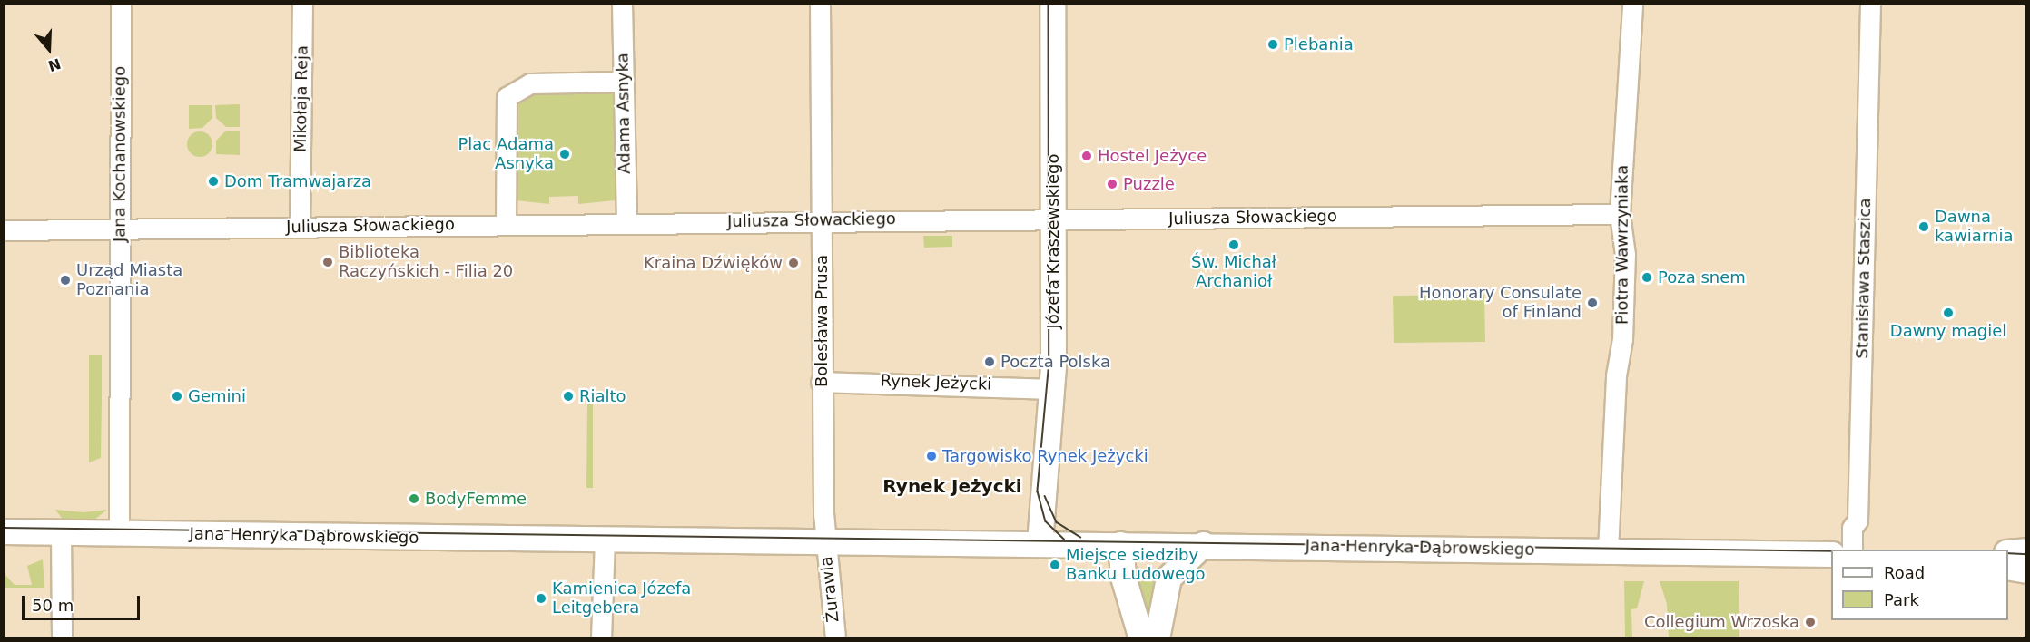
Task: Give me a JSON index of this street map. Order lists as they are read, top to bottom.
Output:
{
  "streets": {
    "street": [
      "Mikołaja Reja",
      "Adama Asnyka",
      "Jana Kochanowskiego",
      "Juliusza Słowackiego",
      "Józefa Kraszewskiego",
      "Piotra Wawrzyniaka",
      "Stanisława Staszica",
      "Bolesława Prusa",
      "Rynek Jeżycki",
      "Jana Henryka Dąbrowskiego",
      "Żurawia"
    ]
  },
  "crossings": [
    ["Mikołaja Reja", "Juliusza Słowackiego"],
    ["Adama Asnyka", "Juliusza Słowackiego"],
    ["Jana Kochanowskiego", "Juliusza Słowackiego"],
    ["Jana Kochanowskiego", "Jana Henryka Dąbrowskiego"],
    ["Juliusza Słowackiego", "Józefa Kraszewskiego"],
    ["Juliusza Słowackiego", "Piotra Wawrzyniaka"],
    ["Juliusza Słowackiego", "Bolesława Prusa"],
    ["Józefa Kraszewskiego", "Rynek Jeżycki"],
    ["Józefa Kraszewskiego", "Jana Henryka Dąbrowskiego"],
    ["Piotra Wawrzyniaka", "Jana Henryka Dąbrowskiego"],
    ["Bolesława Prusa", "Rynek Jeżycki"],
    ["Bolesława Prusa", "Jana Henryka Dąbrowskiego"],
    ["Bolesława Prusa", "Żurawia"],
    ["Jana Henryka Dąbrowskiego", "Żurawia"]
  ],
  "districts": ["Rynek Jeżycki"],
  "places": [
    "Plebania",
    "Plac Adama Asnyka",
    "Hostel Jeżyce",
    "Dom Tramwajarza",
    "Puzzle",
    "Dawna kawiarnia",
    "Św. Michał Archanioł",
    "Biblioteka Raczyńskich - Filia 20",
    "Kraina Dźwięków",
    "Poza snem",
    "Urząd Miasta Poznania",
    "Honorary Consulate of Finland",
    "Dawny magiel",
    "Poczta Polska",
    "Gemini",
    "Rialto",
    "Targowisko Rynek Jeżycki",
    "BodyFemme",
    "Miejsce siedziby Banku Ludowego",
    "Kamienica Józefa Leitgebera",
    "Collegium Wrzoska"
  ],
  "legend": ["Road", "Park"],
  "scale_bar": "50 m",
  "north": "bottom"
}
